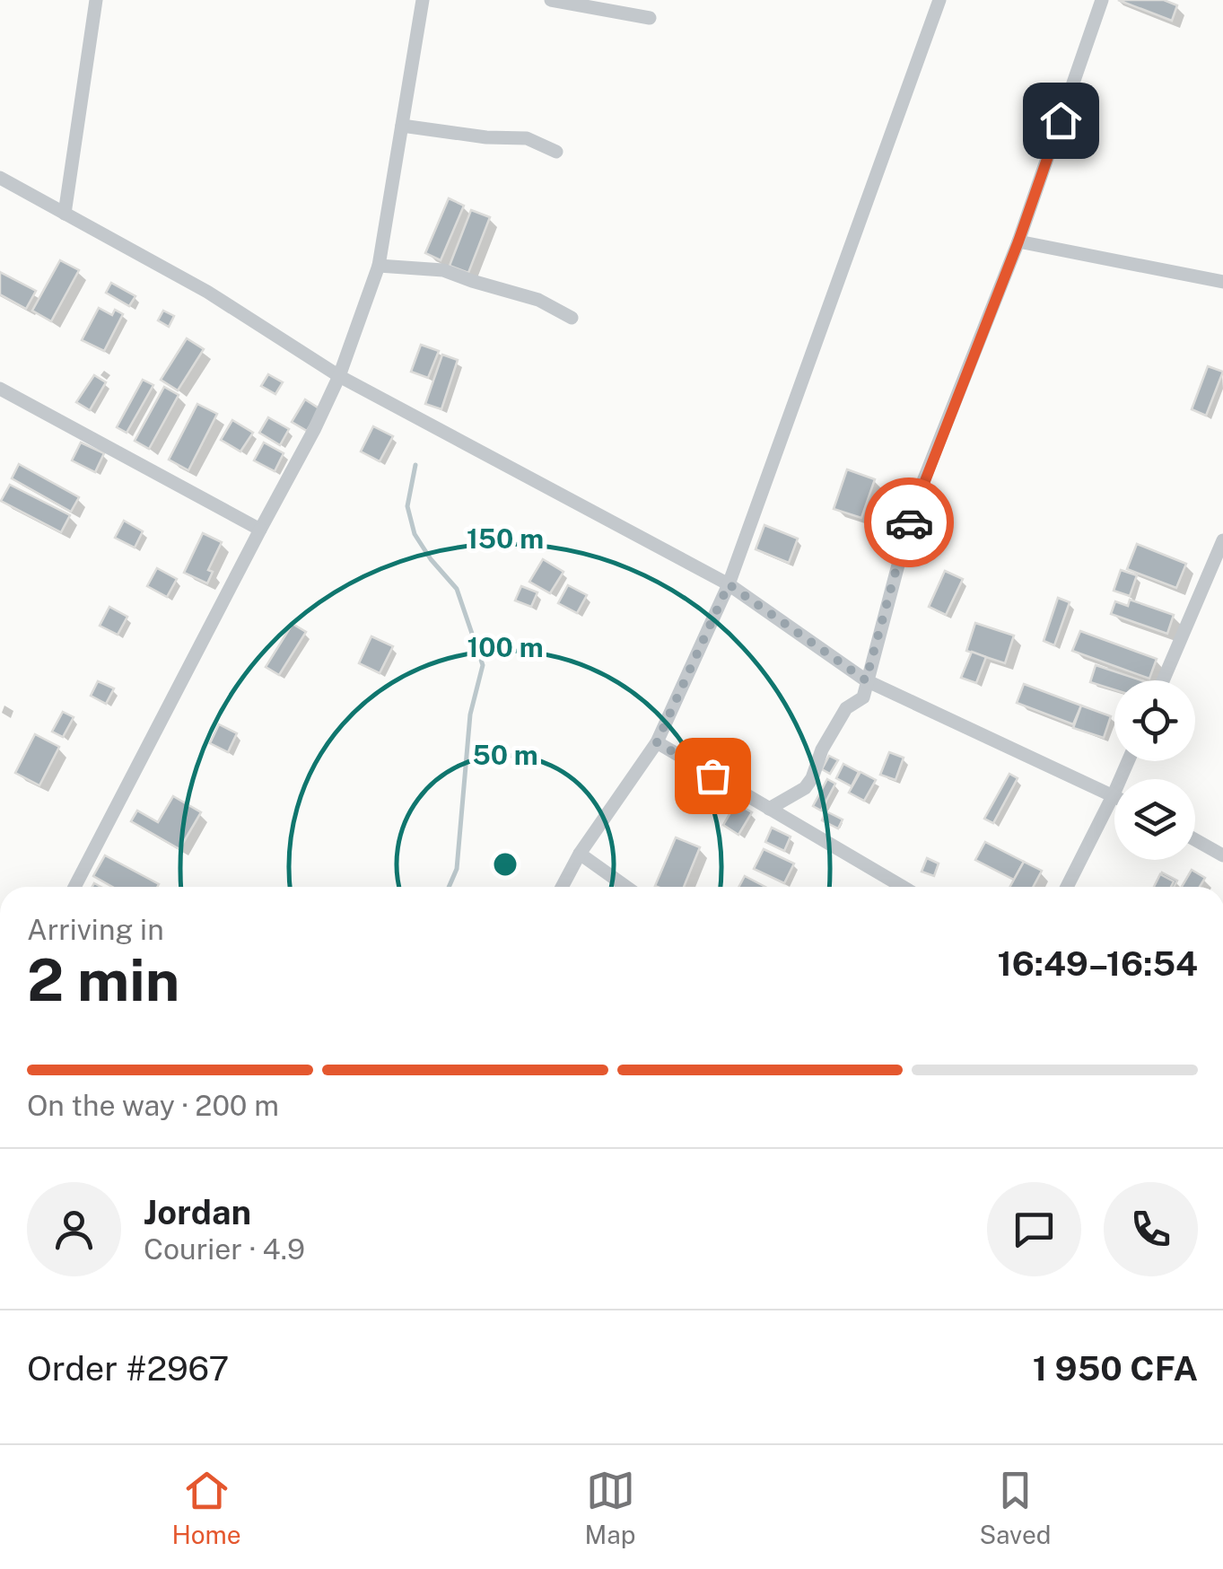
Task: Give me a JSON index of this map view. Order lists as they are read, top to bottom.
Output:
{
  "page": {
    "heading": ["2 min", "Arriving in", "16:49–16:54"],
    "panel": [
      "Jordan",
      "Courier · 4.9",
      "Order #2967",
      "1 950 CFA"
    ],
    "bar": "On the way · 200 m",
    "tabs": ["Home", "Map", "Saved"]
  },
  "rings": ["150 m", "100 m", "50 m"]
}
